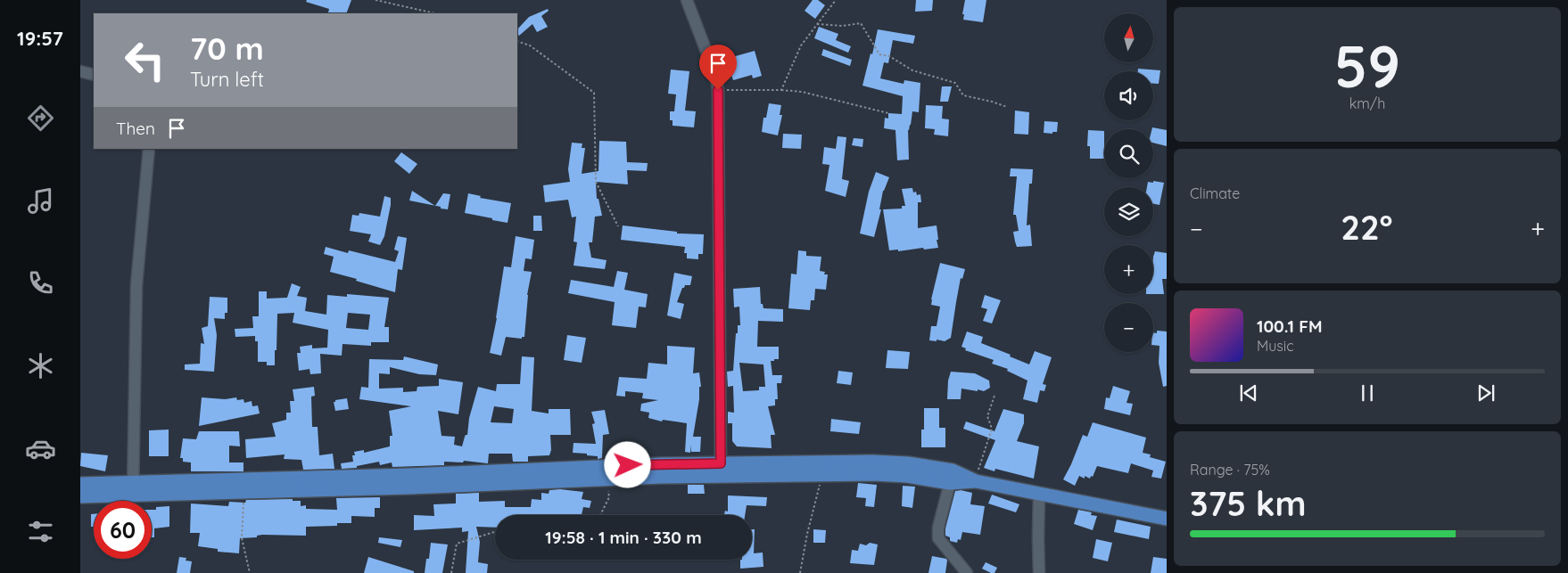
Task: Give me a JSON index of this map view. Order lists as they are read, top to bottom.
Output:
{
  "north": "top",
  "page": {
    "tabs": "19:57",
    "tile": [
      ["59", "km/h"],
      "Climate",
      ["Range · 75%", "375 km"]
    ],
    "map_buttons": ["+", "−"],
    "turn": ["70 m", "Turn left"],
    "then": "Then",
    "heat": ["−", "22°", "+"],
    "song": ["100.1 FM", "Music"],
    "limit": "60",
    "trip": "19:58 · 1 min · 330 m"
  }
}
